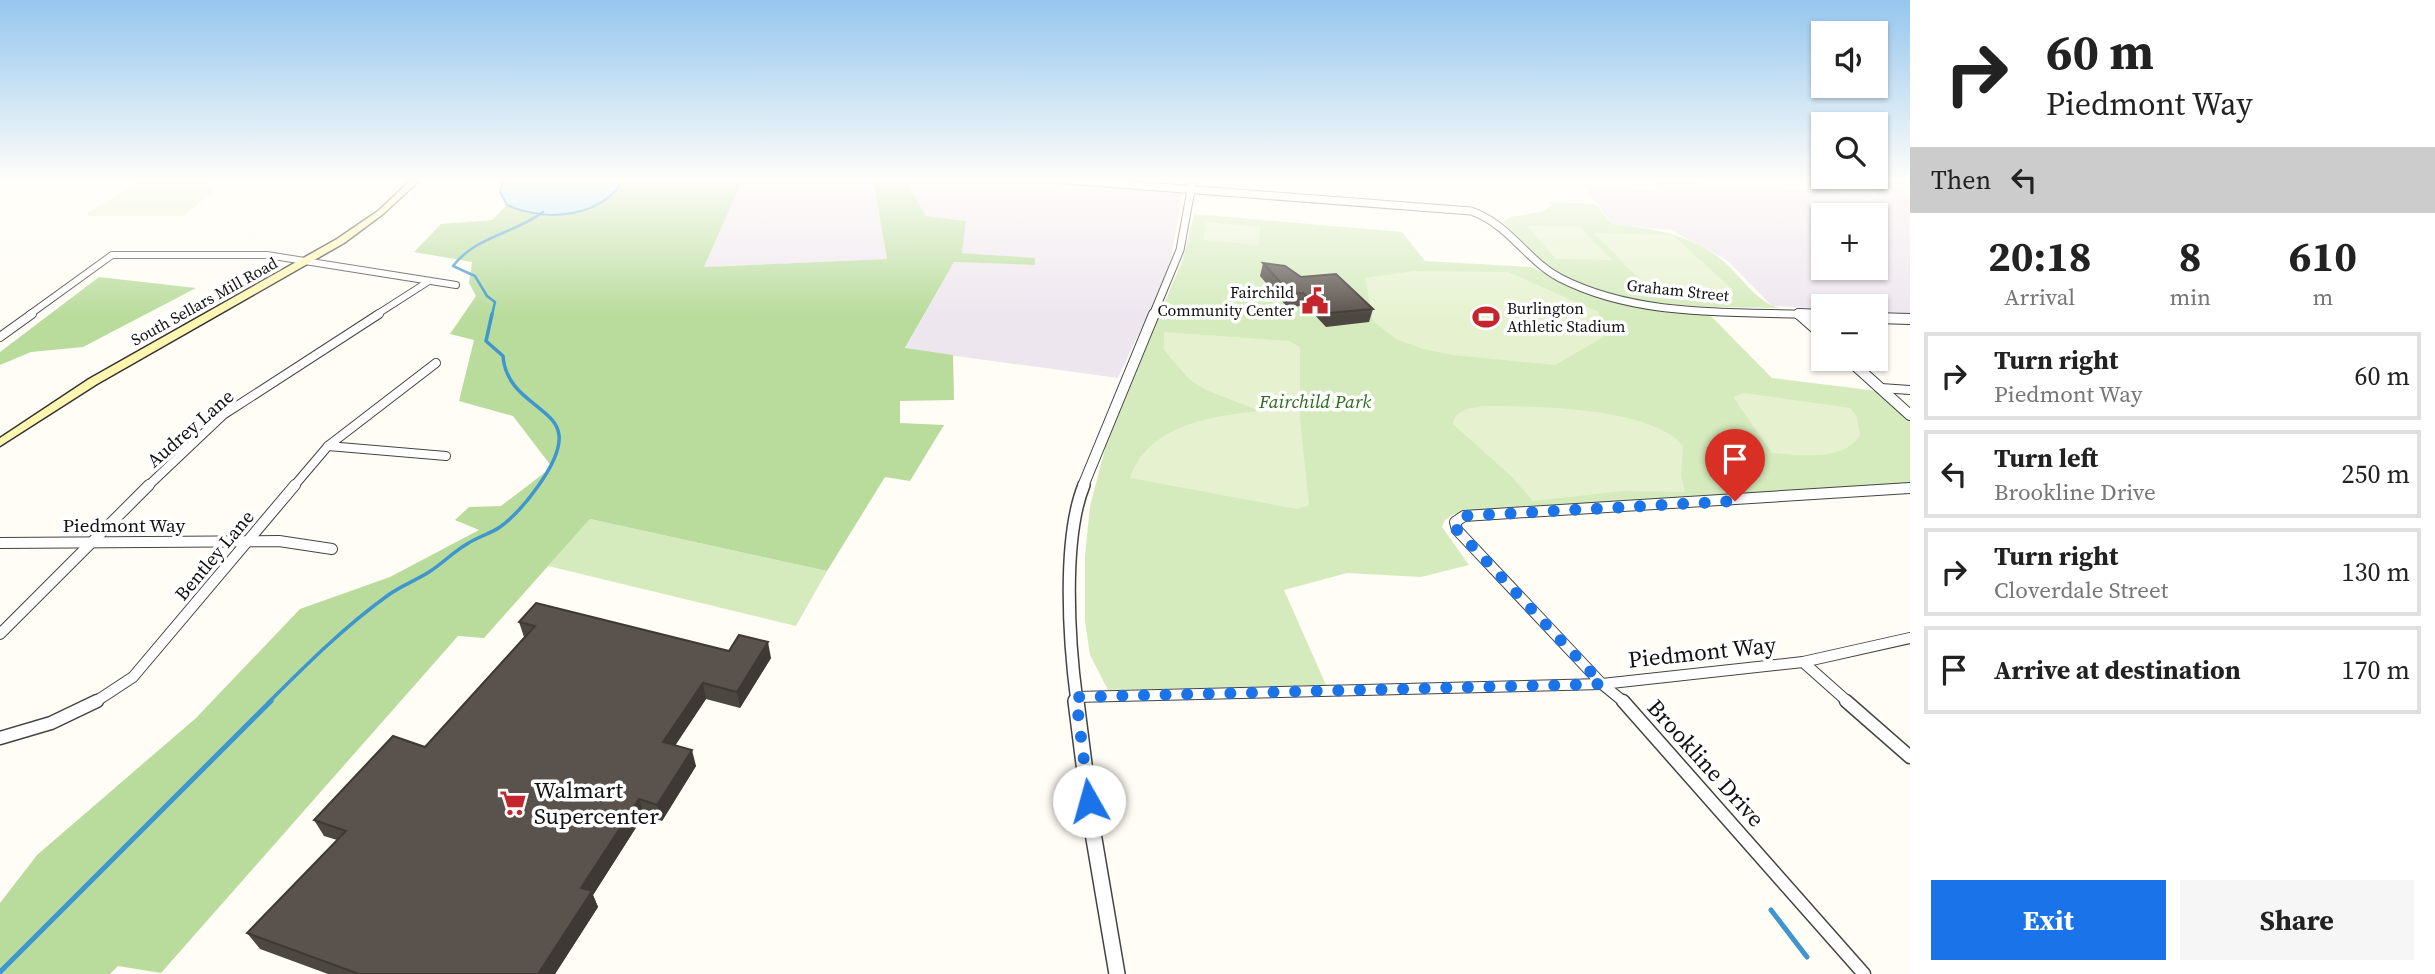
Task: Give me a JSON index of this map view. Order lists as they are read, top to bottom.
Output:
{
  "streets": {
    "main road": ["South Sellars Mill Road"],
    "street": [
      "Graham Street",
      "Audrey Lane",
      "Piedmont Way",
      "Bentley Lane",
      "Brookline Drive"
    ]
  },
  "crossings": [
    ["Audrey Lane", "Piedmont Way"],
    ["Piedmont Way", "Bentley Lane"],
    ["Piedmont Way", "Brookline Drive"]
  ],
  "parks": ["Fairchild Park"],
  "places": {
    "public building": ["Fairchild Community Center"],
    "sports": ["Burlington Athletic Stadium"],
    "supermarket": ["Walmart Supercenter"]
  },
  "page": {
    "turn": ["60 m", "Piedmont Way"],
    "map_buttons": ["+", "−"],
    "then": "Then",
    "eta": [
      "20:18",
      "Arrival",
      "8",
      "min",
      "610",
      "m"
    ],
    "list": [
      {
        "name": "Turn right",
        "note": "Piedmont Way",
        "value": "60 m"
      },
      {
        "name": "Turn left",
        "note": "Brookline Drive",
        "value": "250 m"
      },
      {
        "name": "Turn right",
        "note": "Cloverdale Street",
        "value": "130 m"
      },
      {
        "name": "Arrive at destination",
        "value": "170 m"
      }
    ],
    "buttons": ["Exit", "Share"]
  }
}
